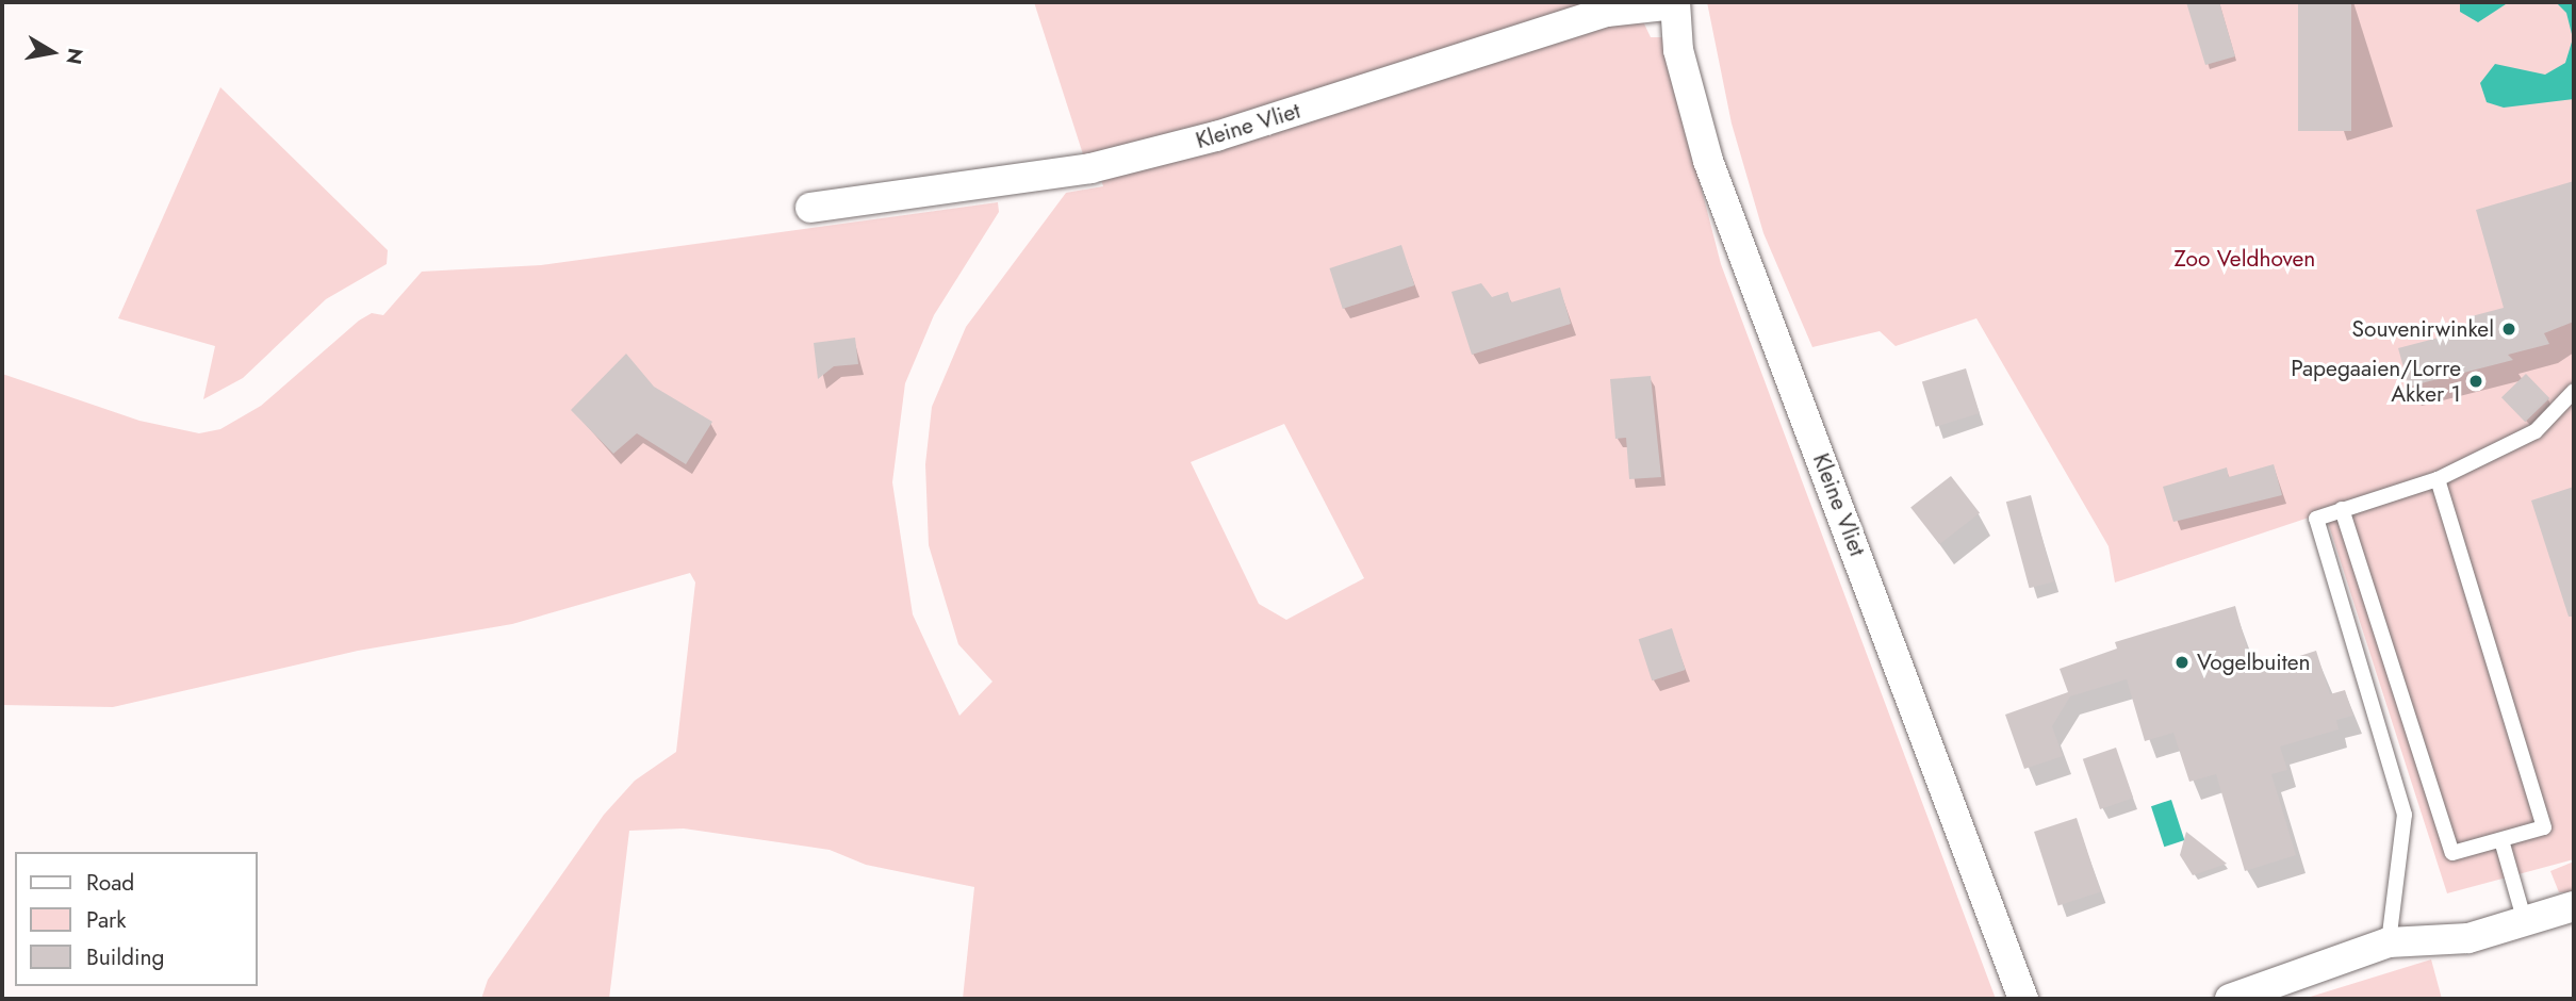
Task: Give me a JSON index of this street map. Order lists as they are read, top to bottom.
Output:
{
  "streets": {
    "street": ["Kleine Vliet"]
  },
  "parks": ["Zoo Veldhoven"],
  "places": ["Souvenirwinkel", "Papegaaien/Lorre Akker 1", "Vogelbuiten"],
  "legend": ["Road", "Park", "Building"],
  "north": "right"
}
